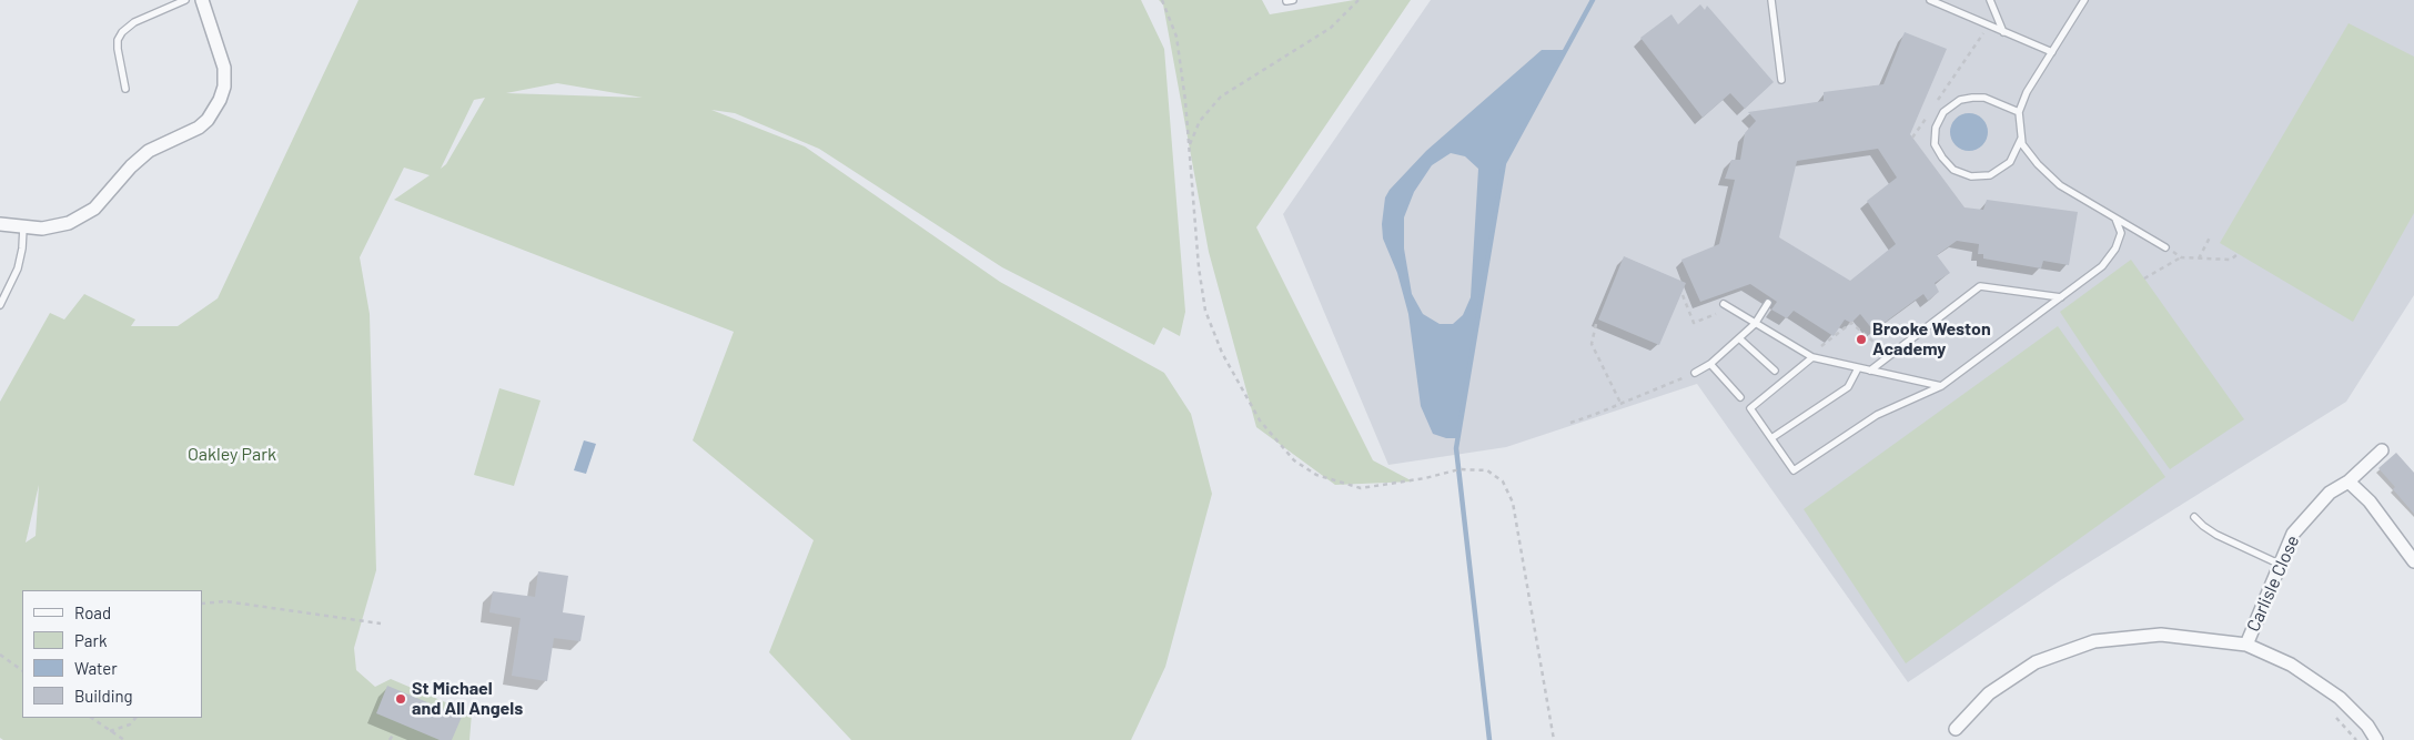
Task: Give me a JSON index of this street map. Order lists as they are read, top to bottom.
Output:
{
  "streets": {
    "street": ["Carlisle Close"]
  },
  "parks": ["Oakley Park"],
  "places": ["Brooke Weston Academy", "St Michael and All Angels"],
  "legend": [
    "Road",
    "Park",
    "Water",
    "Building"
  ]
}
